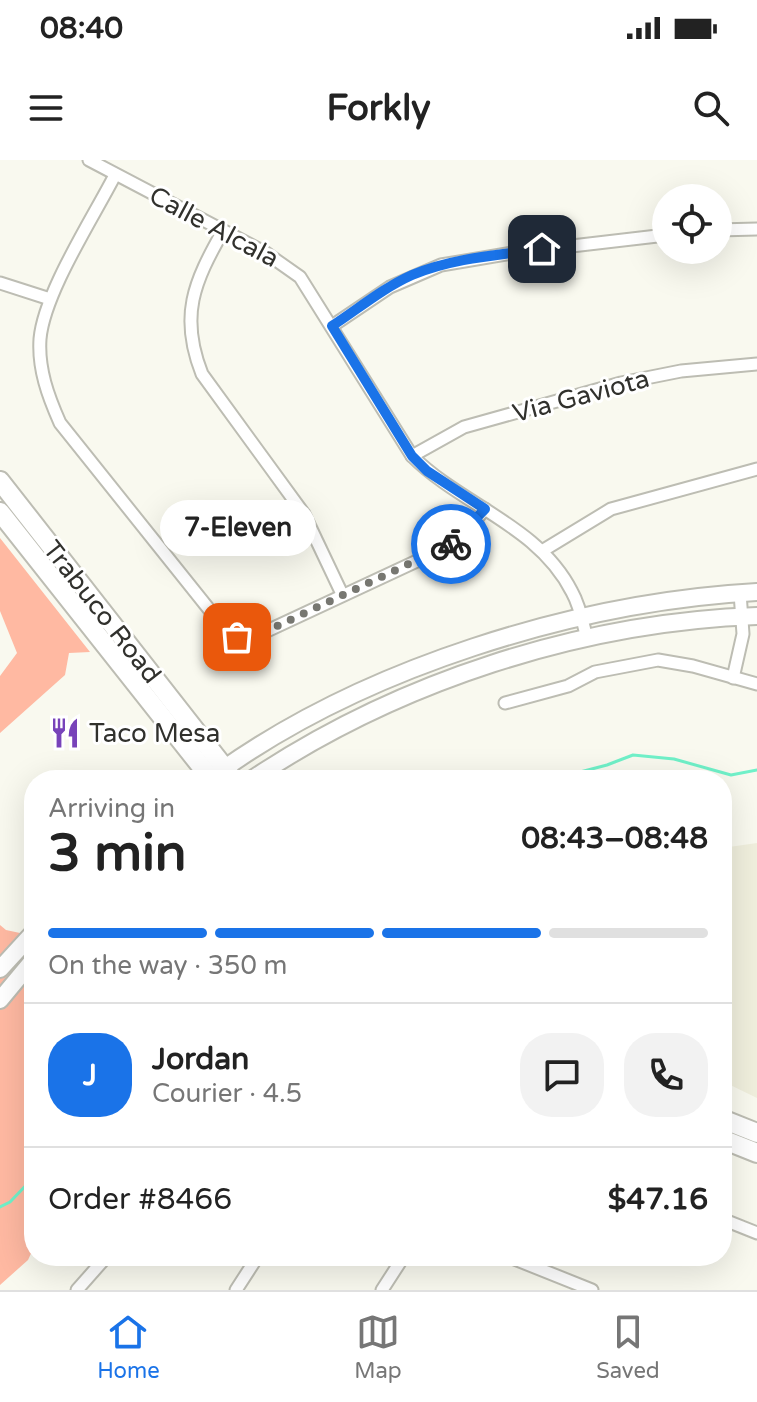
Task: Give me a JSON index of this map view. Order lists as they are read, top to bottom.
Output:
{
  "streets": {
    "main road": ["Trabuco Road"],
    "street": ["Calle Alcala", "Via Gaviota"]
  },
  "crossings": [
    ["Calle Alcala", "Via Gaviota"]
  ],
  "places": {
    "other": ["7-Eleven"],
    "restaurant": ["Taco Mesa"]
  },
  "page": {
    "status": "08:40",
    "header": "Forkly",
    "bubble": "7-Eleven",
    "heading": ["3 min", "Arriving in", "08:43–08:48"],
    "panel": [
      "Jordan",
      "Courier · 4.5",
      "Order #8466",
      "$47.16"
    ],
    "bar": "On the way · 350 m",
    "round": "J",
    "tabs": ["Home", "Map", "Saved"]
  }
}
